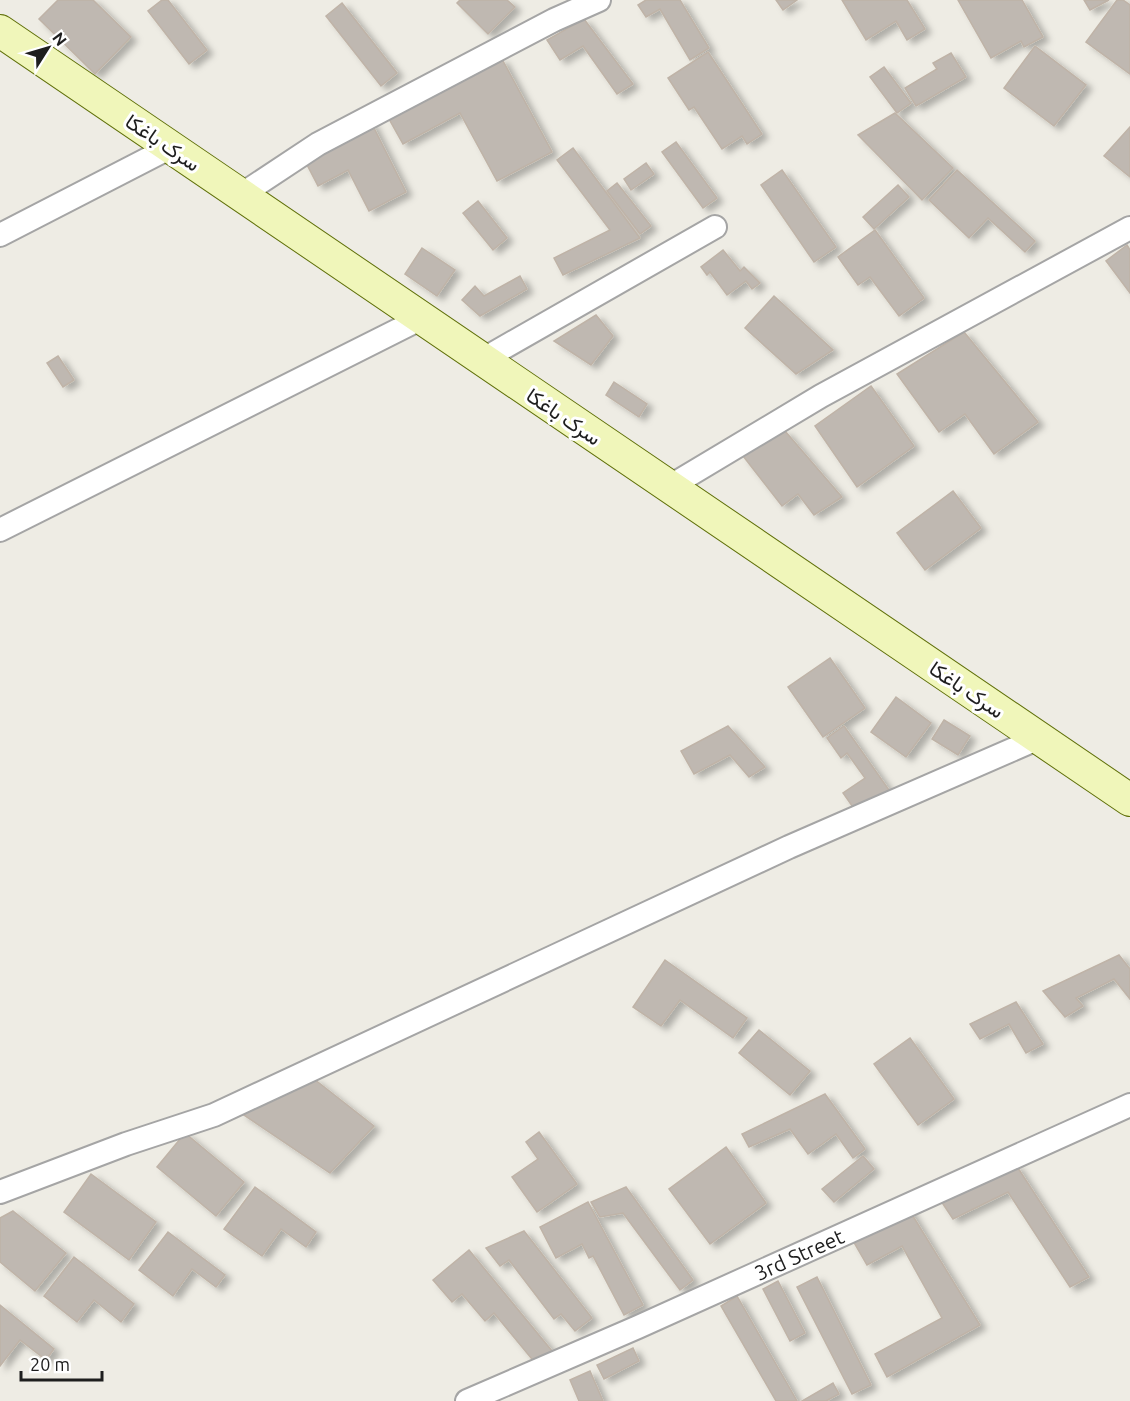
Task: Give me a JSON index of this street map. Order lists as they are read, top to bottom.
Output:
{
  "streets": {
    "street": ["سرک باغکا", "3rd Street"]
  },
  "scale_bar": "20 m",
  "north": "top right"
}
